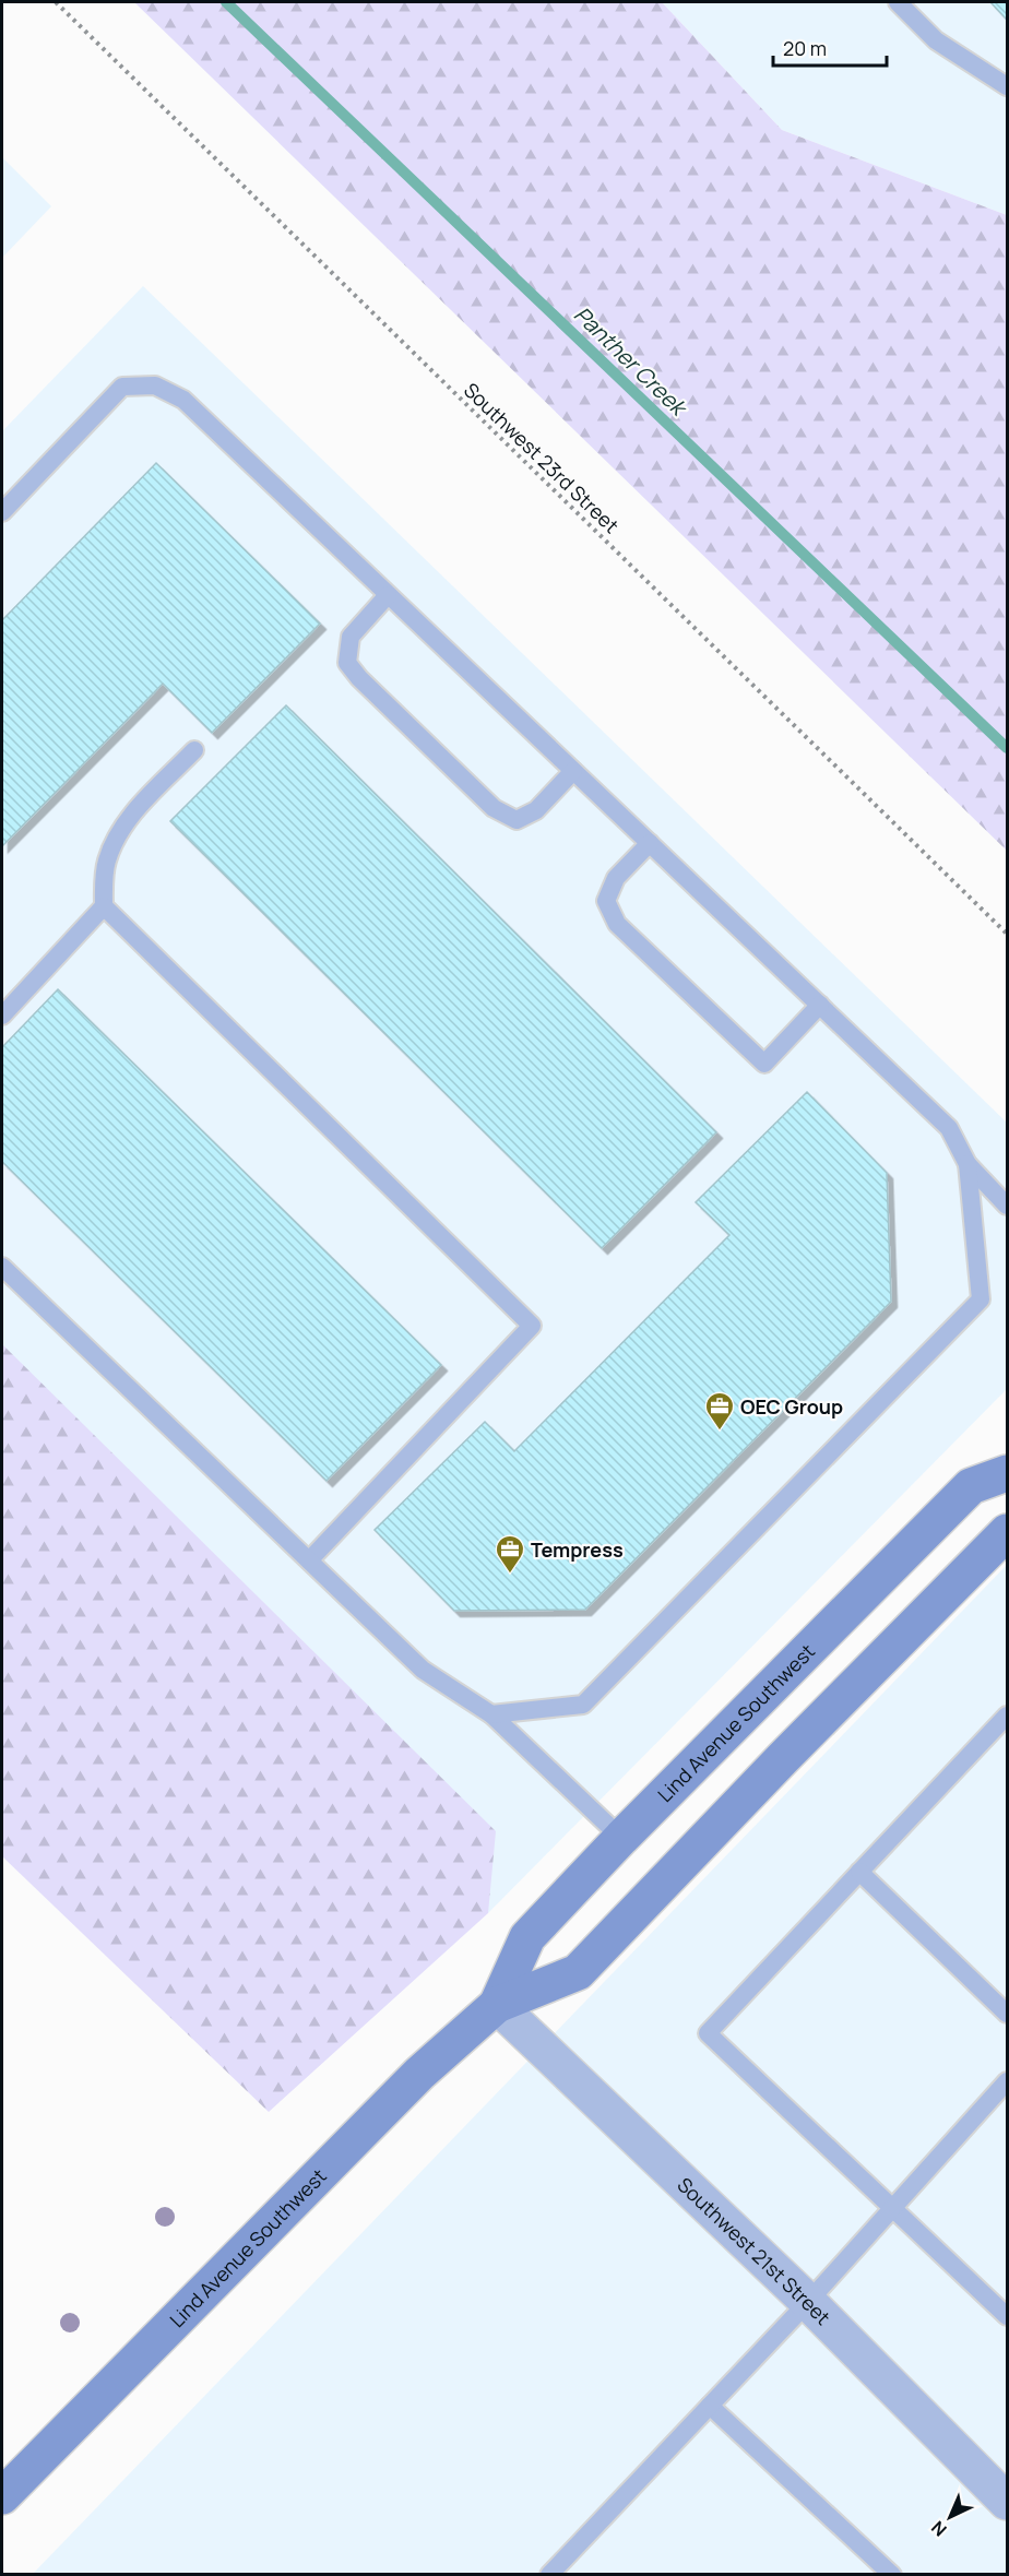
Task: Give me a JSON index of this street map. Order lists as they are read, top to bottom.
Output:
{
  "streets": {
    "main road": ["Lind Avenue Southwest"],
    "street": ["Southwest 21st Street"],
    "path": ["Southwest 23rd Street"]
  },
  "crossings": [
    ["Lind Avenue Southwest", "Southwest 21st Street"]
  ],
  "water": ["Panther Creek"],
  "places": {
    "office": ["OEC Group", "Tempress"]
  },
  "scale_bar": "20 m",
  "north": "bottom left"
}
